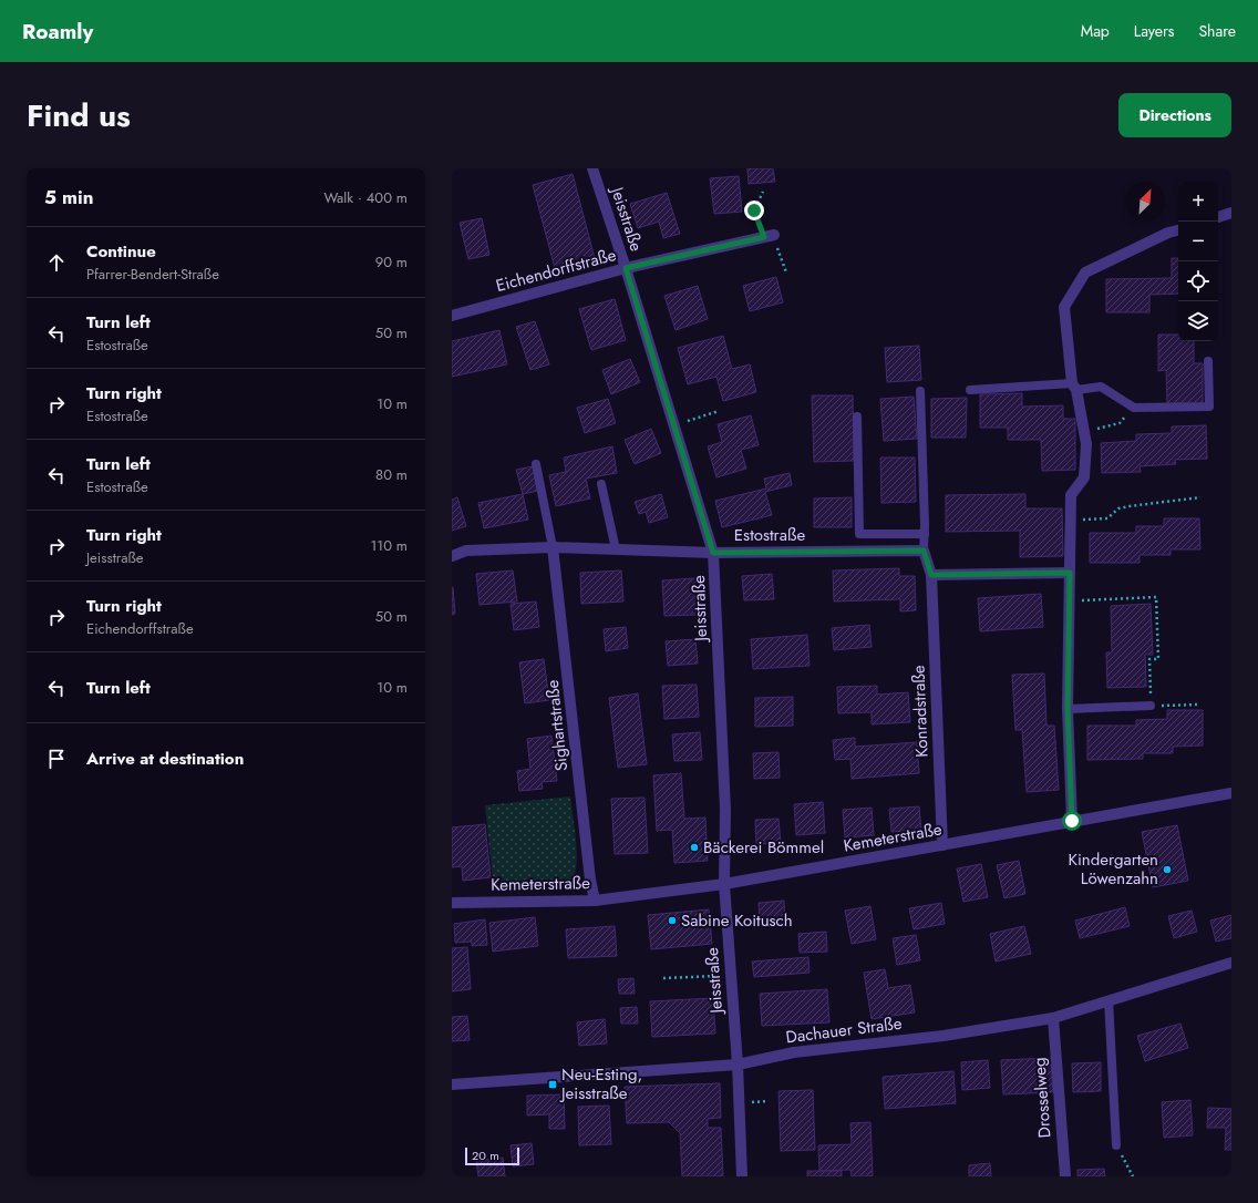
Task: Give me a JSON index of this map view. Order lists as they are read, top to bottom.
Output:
{
  "streets": {
    "street": [
      "Jeisstraße",
      "Eichendorffstraße",
      "Estostraße",
      "Konradstraße",
      "Sighartstraße",
      "Kemeterstraße",
      "Dachauer Straße",
      "Drosselweg"
    ]
  },
  "crossings": [
    ["Jeisstraße", "Eichendorffstraße"],
    ["Jeisstraße", "Estostraße"],
    ["Jeisstraße", "Kemeterstraße"],
    ["Jeisstraße", "Dachauer Straße"],
    ["Estostraße", "Sighartstraße"],
    ["Konradstraße", "Kemeterstraße"],
    ["Sighartstraße", "Kemeterstraße"],
    ["Dachauer Straße", "Drosselweg"]
  ],
  "places": {
    "other": ["Bäckerei Bömmel", "Kindergarten Löwenzahn", "Sabine Koitusch"],
    "transit": ["Neu-Esting, Jeisstraße"]
  },
  "scale_bar": "20 m",
  "north": "top right",
  "page": {
    "header": "Roamly",
    "nav": ["Map", "Layers", "Share"],
    "title": "Find us",
    "buttons": "Directions",
    "heading": ["5 min", "Walk · 400 m"],
    "map_buttons": ["+", "−"],
    "list": [
      ["Continue", "Pfarrer-Bendert-Straße", "90 m"],
      ["Turn left", "Estostraße", "50 m"],
      ["Turn right", "Estostraße", "10 m"],
      ["Turn left", "Estostraße", "80 m"],
      ["Turn right", "Jeisstraße", "110 m"],
      ["Turn right", "Eichendorffstraße", "50 m"],
      ["Turn left", "10 m"],
      "Arrive at destination"
    ],
    "scale": "20 m"
  }
}
